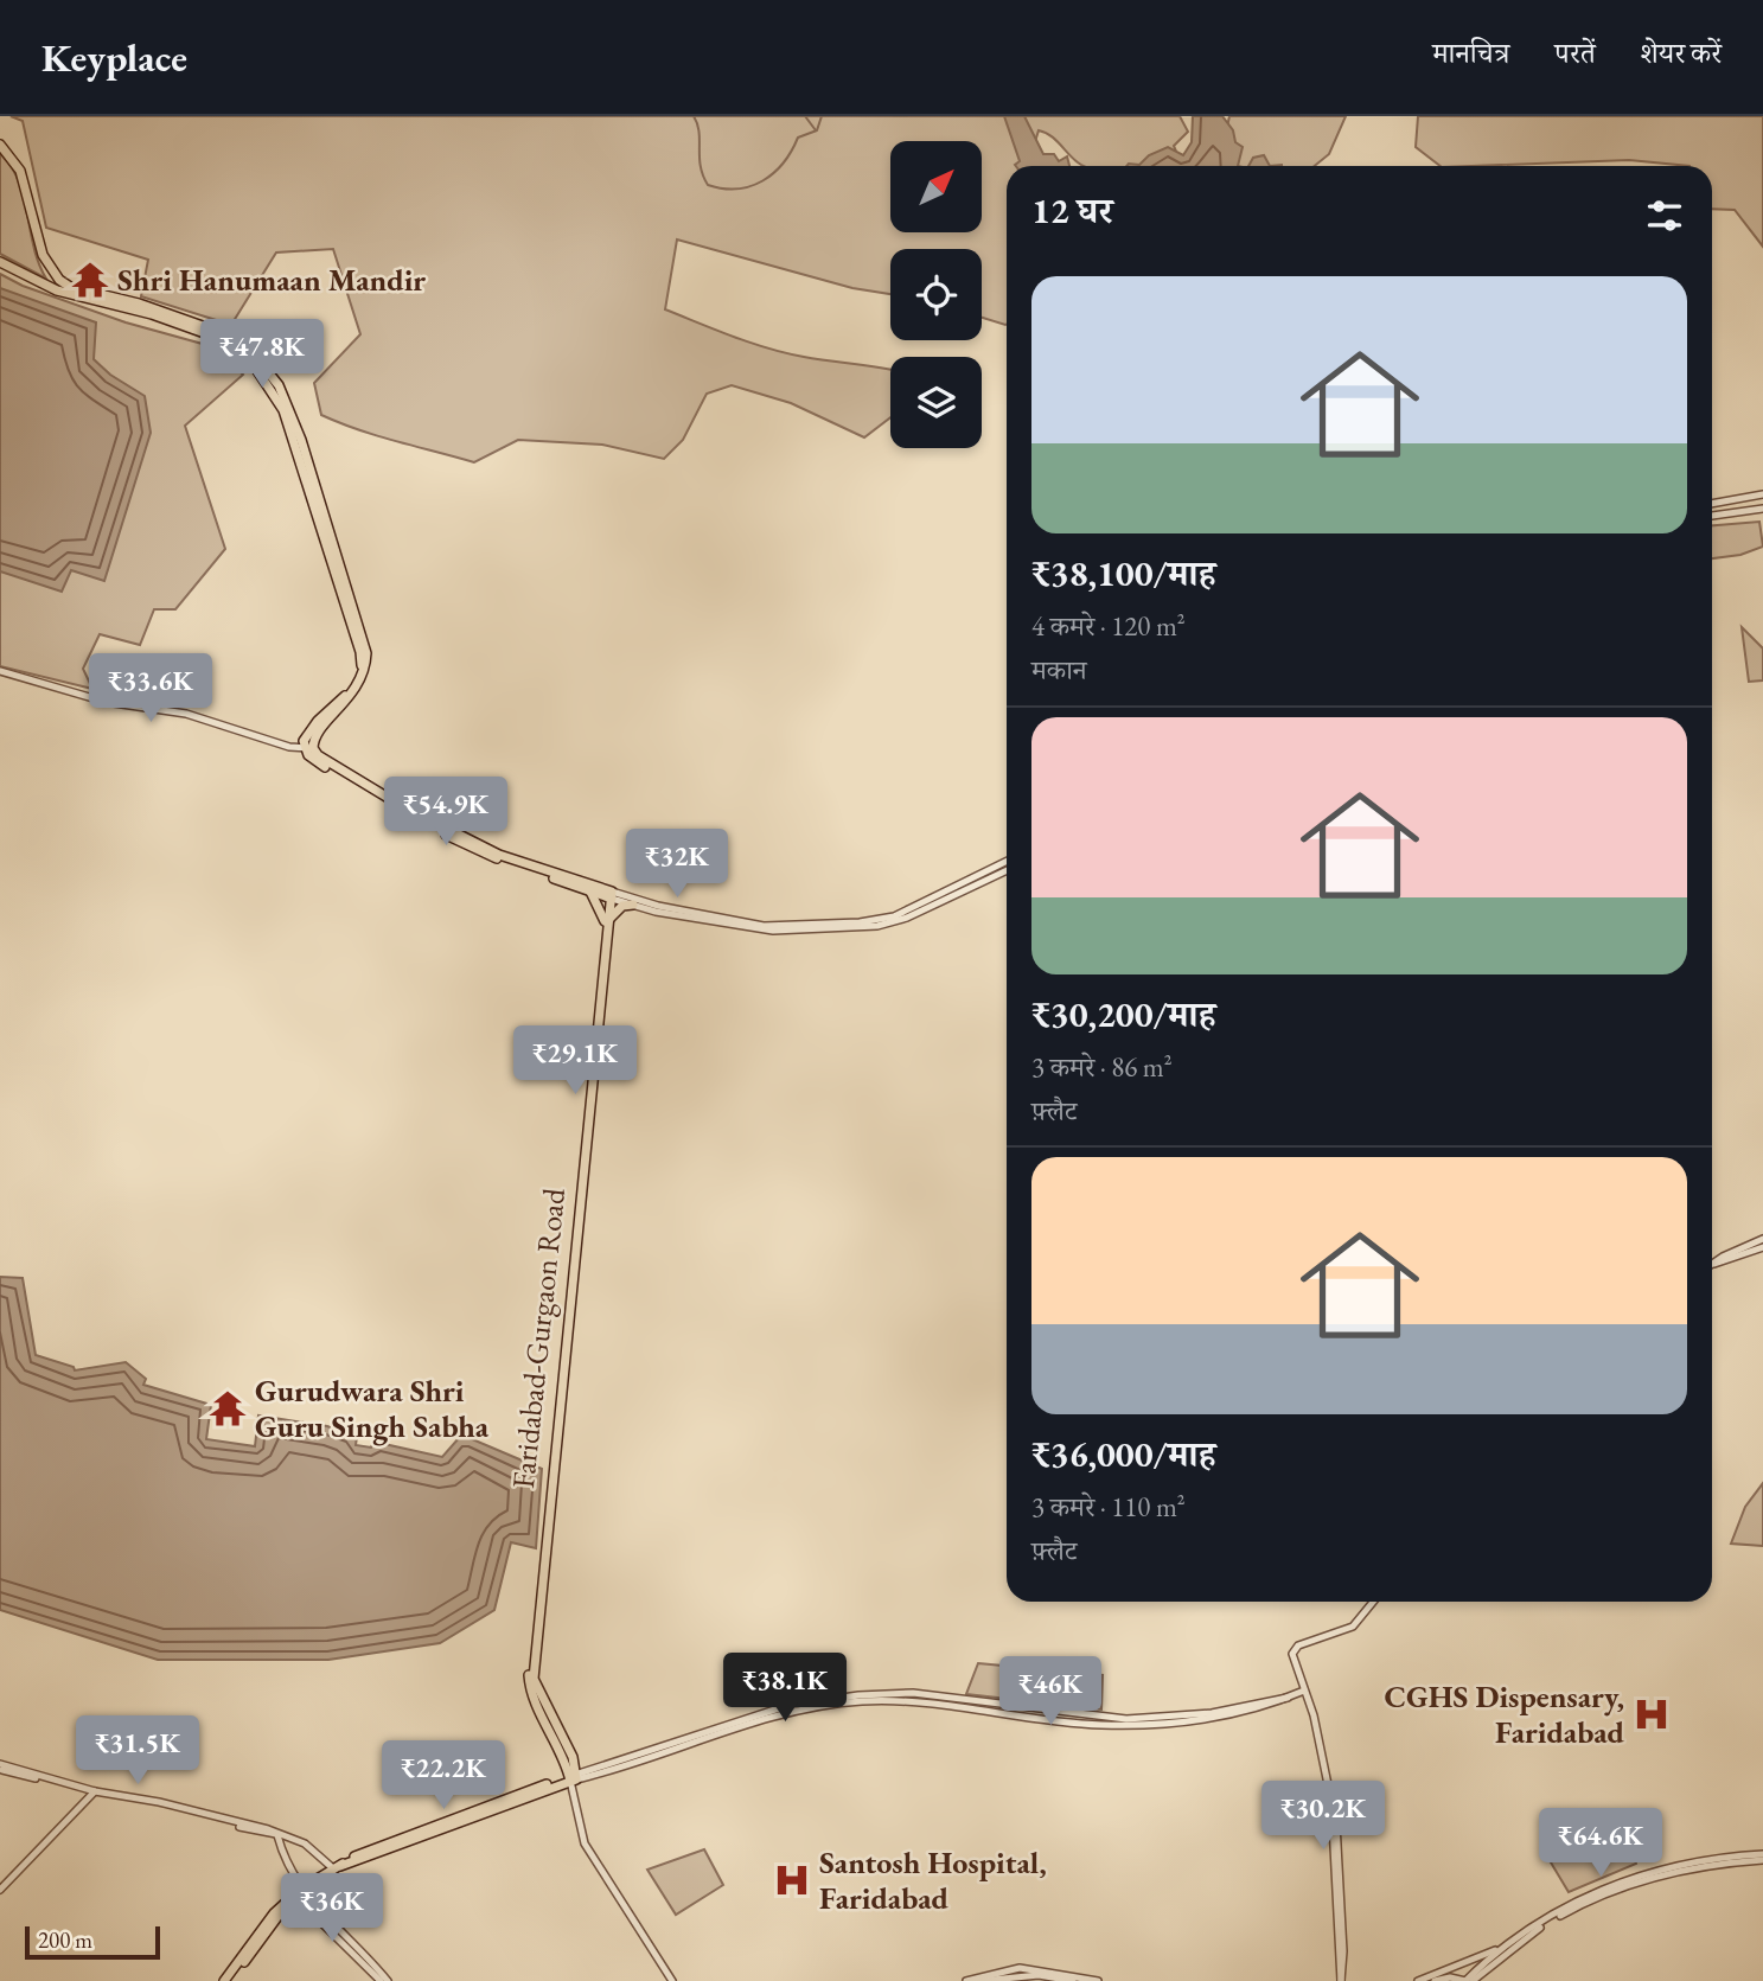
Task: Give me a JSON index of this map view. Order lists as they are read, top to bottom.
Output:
{
  "streets": {
    "main road": ["Faridabad-Gurgaon Road"]
  },
  "places": {
    "temple": ["Shri Hanumaan Mandir", "Gurudwara Shri Guru Singh Sabha"],
    "hospital": ["CGHS Dispensary, Faridabad", "Santosh Hospital, Faridabad"]
  },
  "scale_bar": "200 m",
  "north": "top right",
  "page": {
    "header": "Keyplace",
    "nav": ["मानचित्र", "परतें", "शेयर करें"],
    "heading": "12 घर",
    "list": [
      {
        "name": "₹38,100/माह",
        "note": "4 कमरे · 120 m² · मकान"
      },
      {
        "name": "₹30,200/माह",
        "note": "3 कमरे · 86 m² · फ़्लैट"
      },
      {
        "name": "₹36,000/माह",
        "note": "3 कमरे · 110 m² · फ़्लैट"
      }
    ],
    "price": [
      "₹47.8K",
      "₹33.6K",
      "₹54.9K",
      "₹32K",
      "₹29.1K",
      "₹38.1K",
      "₹46K",
      "₹31.5K",
      "₹22.2K",
      "₹30.2K",
      "₹64.6K",
      "₹36K"
    ],
    "scale": "200 m"
  }
}
